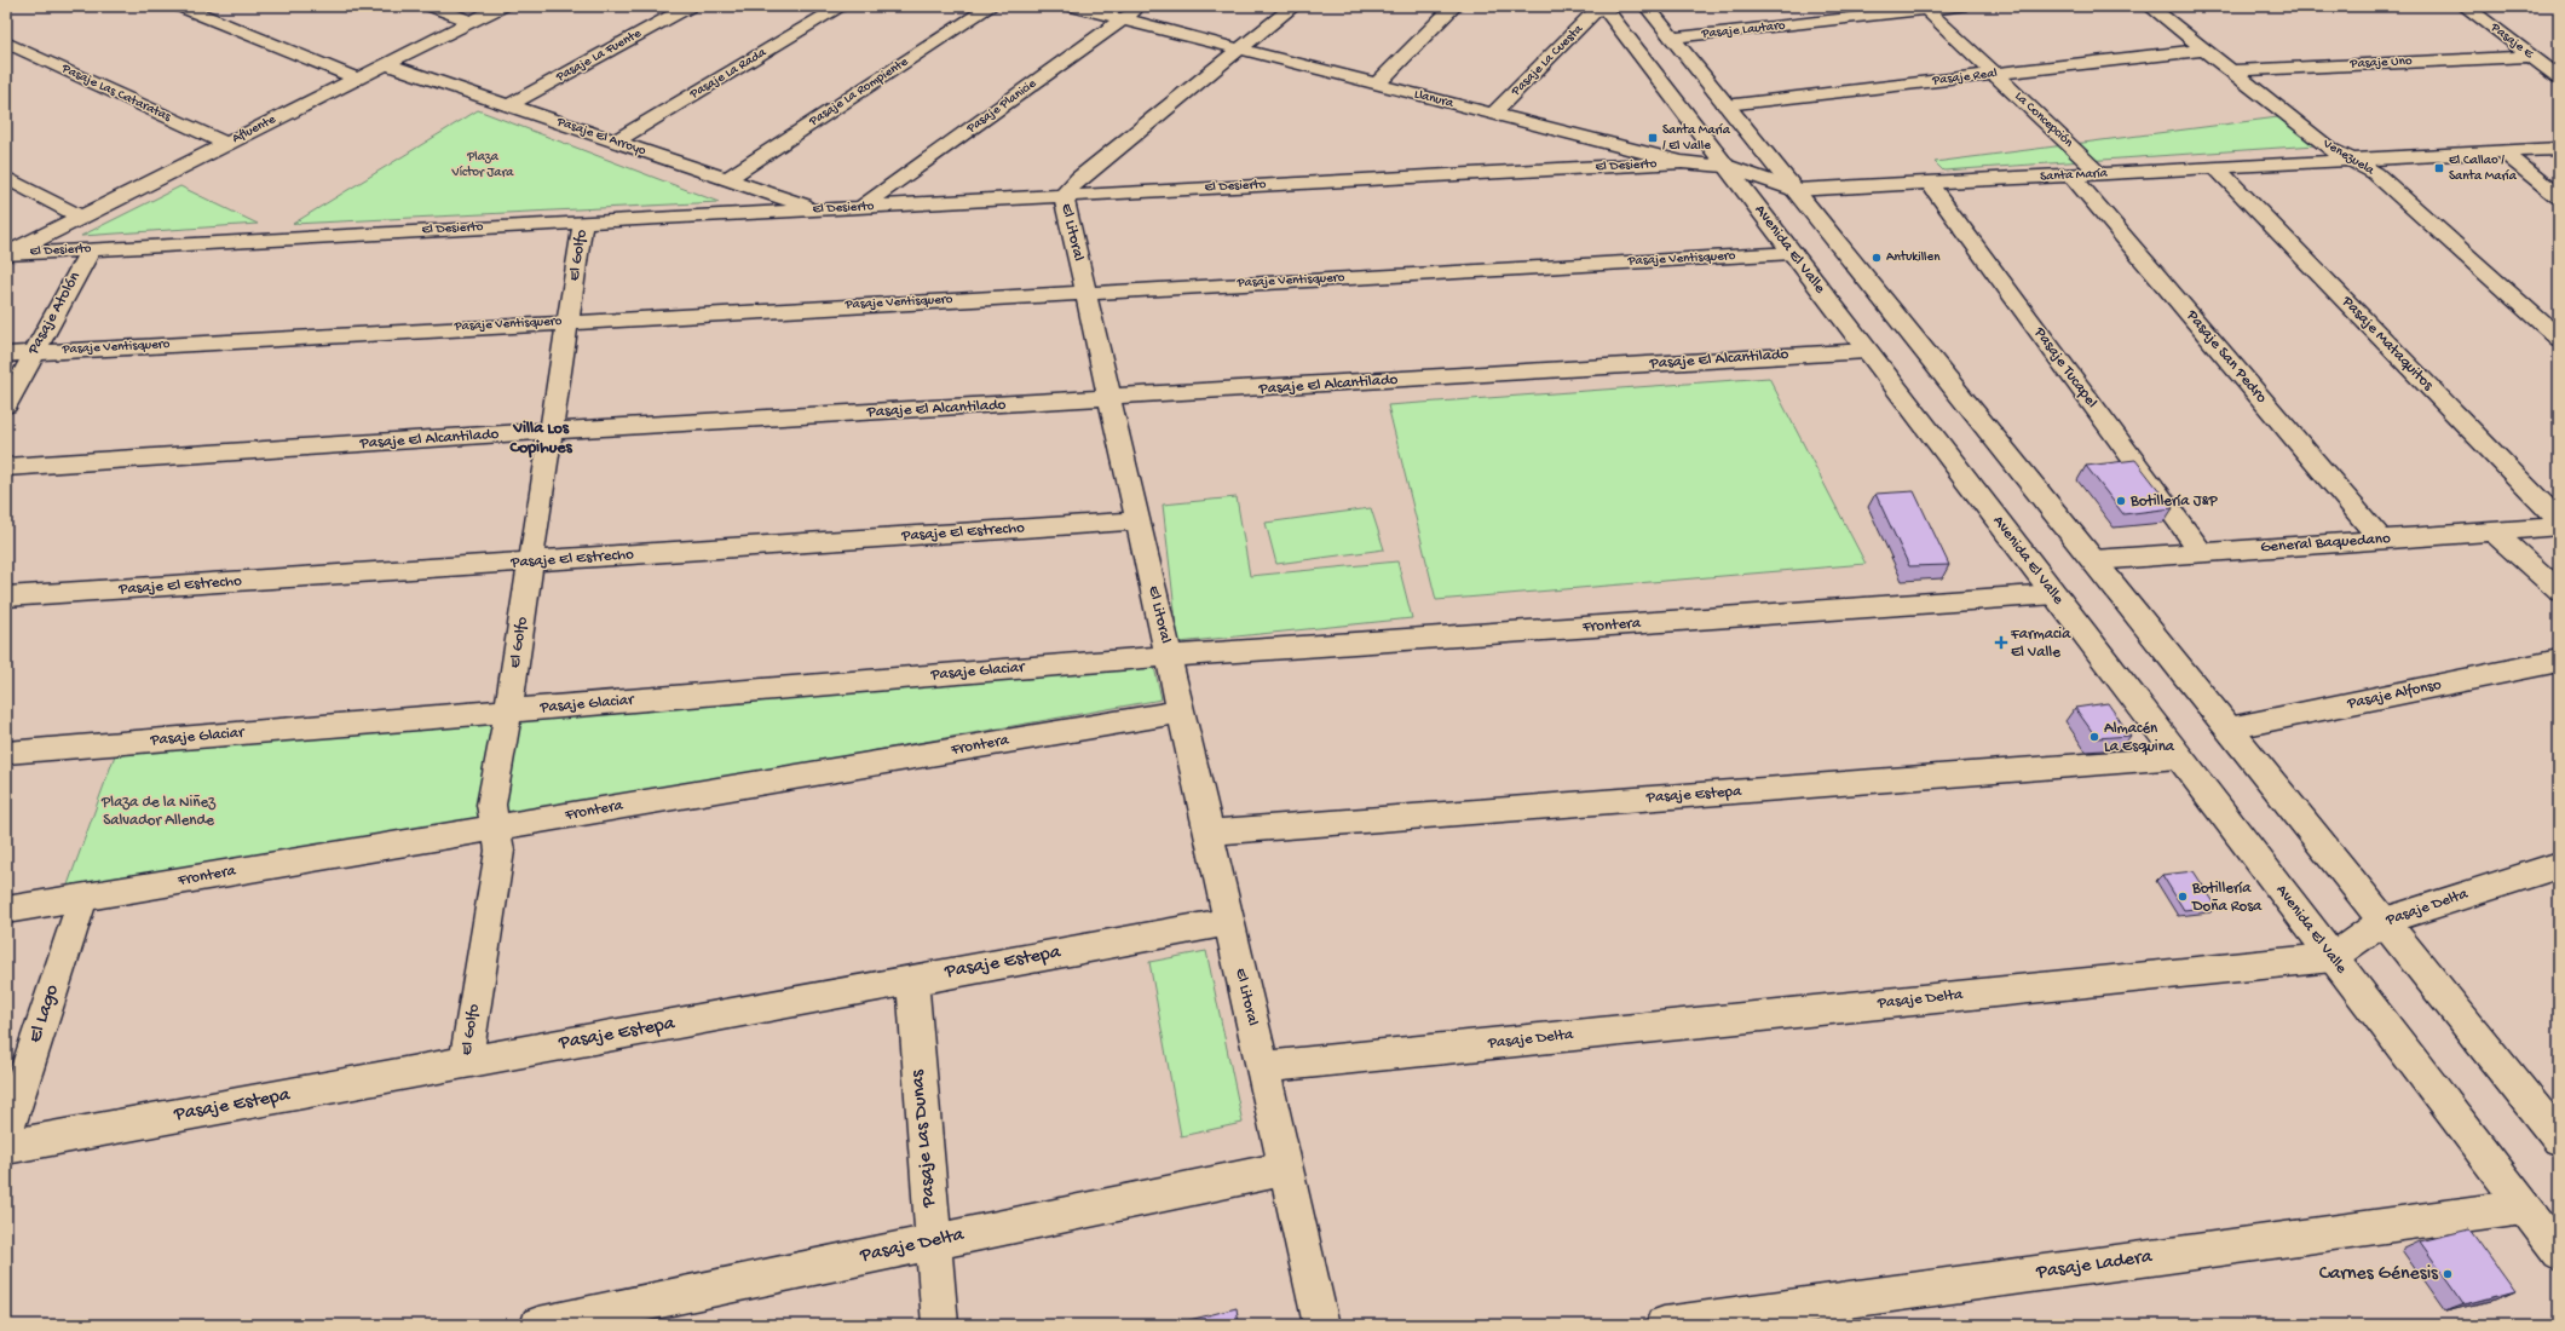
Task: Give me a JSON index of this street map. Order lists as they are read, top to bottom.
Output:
{
  "streets": {
    "street": [
      "Pasaje Lautaro",
      "Pasaje E",
      "Pasaje La Fuente",
      "Pasaje La Cuesta",
      "Pasaje Uno",
      "Pasaje La Rada",
      "Pasaje Real",
      "Pasaje La Rompiente",
      "Pasaje Las Cataratas",
      "Llanura",
      "Pasaje Planicie",
      "La Concepción",
      "Afluente",
      "Pasaje El Arroyo",
      "Venezuela",
      "El Desierto",
      "Santa María",
      "El Litoral",
      "Avenida El Valle",
      "El Golfo",
      "Pasaje Ventisquero",
      "Pasaje Atolón",
      "Pasaje Mataquitos",
      "Pasaje San Pedro",
      "Pasaje El Alcantilado",
      "Pasaje Tucapel",
      "Pasaje El Estrecho",
      "General Baquedano",
      "Frontera",
      "Pasaje Glaciar",
      "Pasaje Alfonso",
      "Pasaje Estepa",
      "Pasaje Delta",
      "El Lago",
      "Pasaje Las Dunas",
      "Pasaje Ladera"
    ]
  },
  "crossings": [
    ["Pasaje Lautaro", "La Concepción"],
    ["Pasaje E", "Pasaje Uno"],
    ["Pasaje La Fuente", "Pasaje El Arroyo"],
    ["Pasaje La Cuesta", "Llanura"],
    ["Pasaje La Cuesta", "Avenida El Valle"],
    ["Pasaje Uno", "Venezuela"],
    ["Pasaje La Rada", "Pasaje El Arroyo"],
    ["Pasaje Real", "La Concepción"],
    ["Pasaje Real", "Venezuela"],
    ["Pasaje La Rompiente", "Pasaje El Arroyo"],
    ["Pasaje Las Cataratas", "Afluente"],
    ["Llanura", "Pasaje Planicie"],
    ["Llanura", "El Desierto"],
    ["Llanura", "Santa María"],
    ["Llanura", "El Litoral"],
    ["Llanura", "Avenida El Valle"],
    ["Pasaje Planicie", "El Desierto"],
    ["La Concepción", "Santa María"],
    ["Afluente", "Pasaje El Arroyo"],
    ["Afluente", "El Desierto"],
    ["Pasaje El Arroyo", "El Desierto"],
    ["Venezuela", "Santa María"],
    ["El Desierto", "El Litoral"],
    ["El Desierto", "El Golfo"],
    ["El Desierto", "Pasaje Atolón"],
    ["Santa María", "Pasaje Mataquitos"],
    ["Santa María", "Pasaje San Pedro"],
    ["Santa María", "Pasaje Tucapel"],
    ["El Litoral", "Pasaje Ventisquero"],
    ["El Litoral", "Pasaje El Alcantilado"],
    ["El Litoral", "Pasaje El Estrecho"],
    ["El Litoral", "Frontera"],
    ["El Litoral", "Pasaje Glaciar"],
    ["El Litoral", "Pasaje Estepa"],
    ["El Litoral", "Pasaje Delta"],
    ["Avenida El Valle", "Pasaje Ventisquero"],
    ["Avenida El Valle", "Pasaje El Alcantilado"],
    ["Avenida El Valle", "Frontera"],
    ["Avenida El Valle", "Pasaje Estepa"],
    ["Avenida El Valle", "Pasaje Delta"],
    ["Avenida El Valle", "Pasaje Ladera"],
    ["El Golfo", "Pasaje Ventisquero"],
    ["El Golfo", "Pasaje El Alcantilado"],
    ["El Golfo", "Pasaje El Estrecho"],
    ["El Golfo", "Frontera"],
    ["El Golfo", "Pasaje Glaciar"],
    ["El Golfo", "Pasaje Estepa"],
    ["Pasaje Ventisquero", "Pasaje Atolón"],
    ["Pasaje San Pedro", "General Baquedano"],
    ["Pasaje Tucapel", "General Baquedano"],
    ["Frontera", "Pasaje Glaciar"],
    ["Frontera", "El Lago"],
    ["Pasaje Estepa", "Pasaje Las Dunas"],
    ["Pasaje Delta", "Pasaje Las Dunas"]
  ],
  "districts": ["Villa Los Copihues"],
  "parks": ["Plaza Víctor Jara", "Plaza de la Niñez Salvador Allende"],
  "places": {
    "transit": ["Santa María / El Valle", "El Callao / Santa María"],
    "other": [
      "Antukillen",
      "Botillería J&P",
      "Almacén La Esquina",
      "Botillería Doña Rosa",
      "Carnes Génesis"
    ],
    "health": ["Farmacia El Valle"]
  }
}
